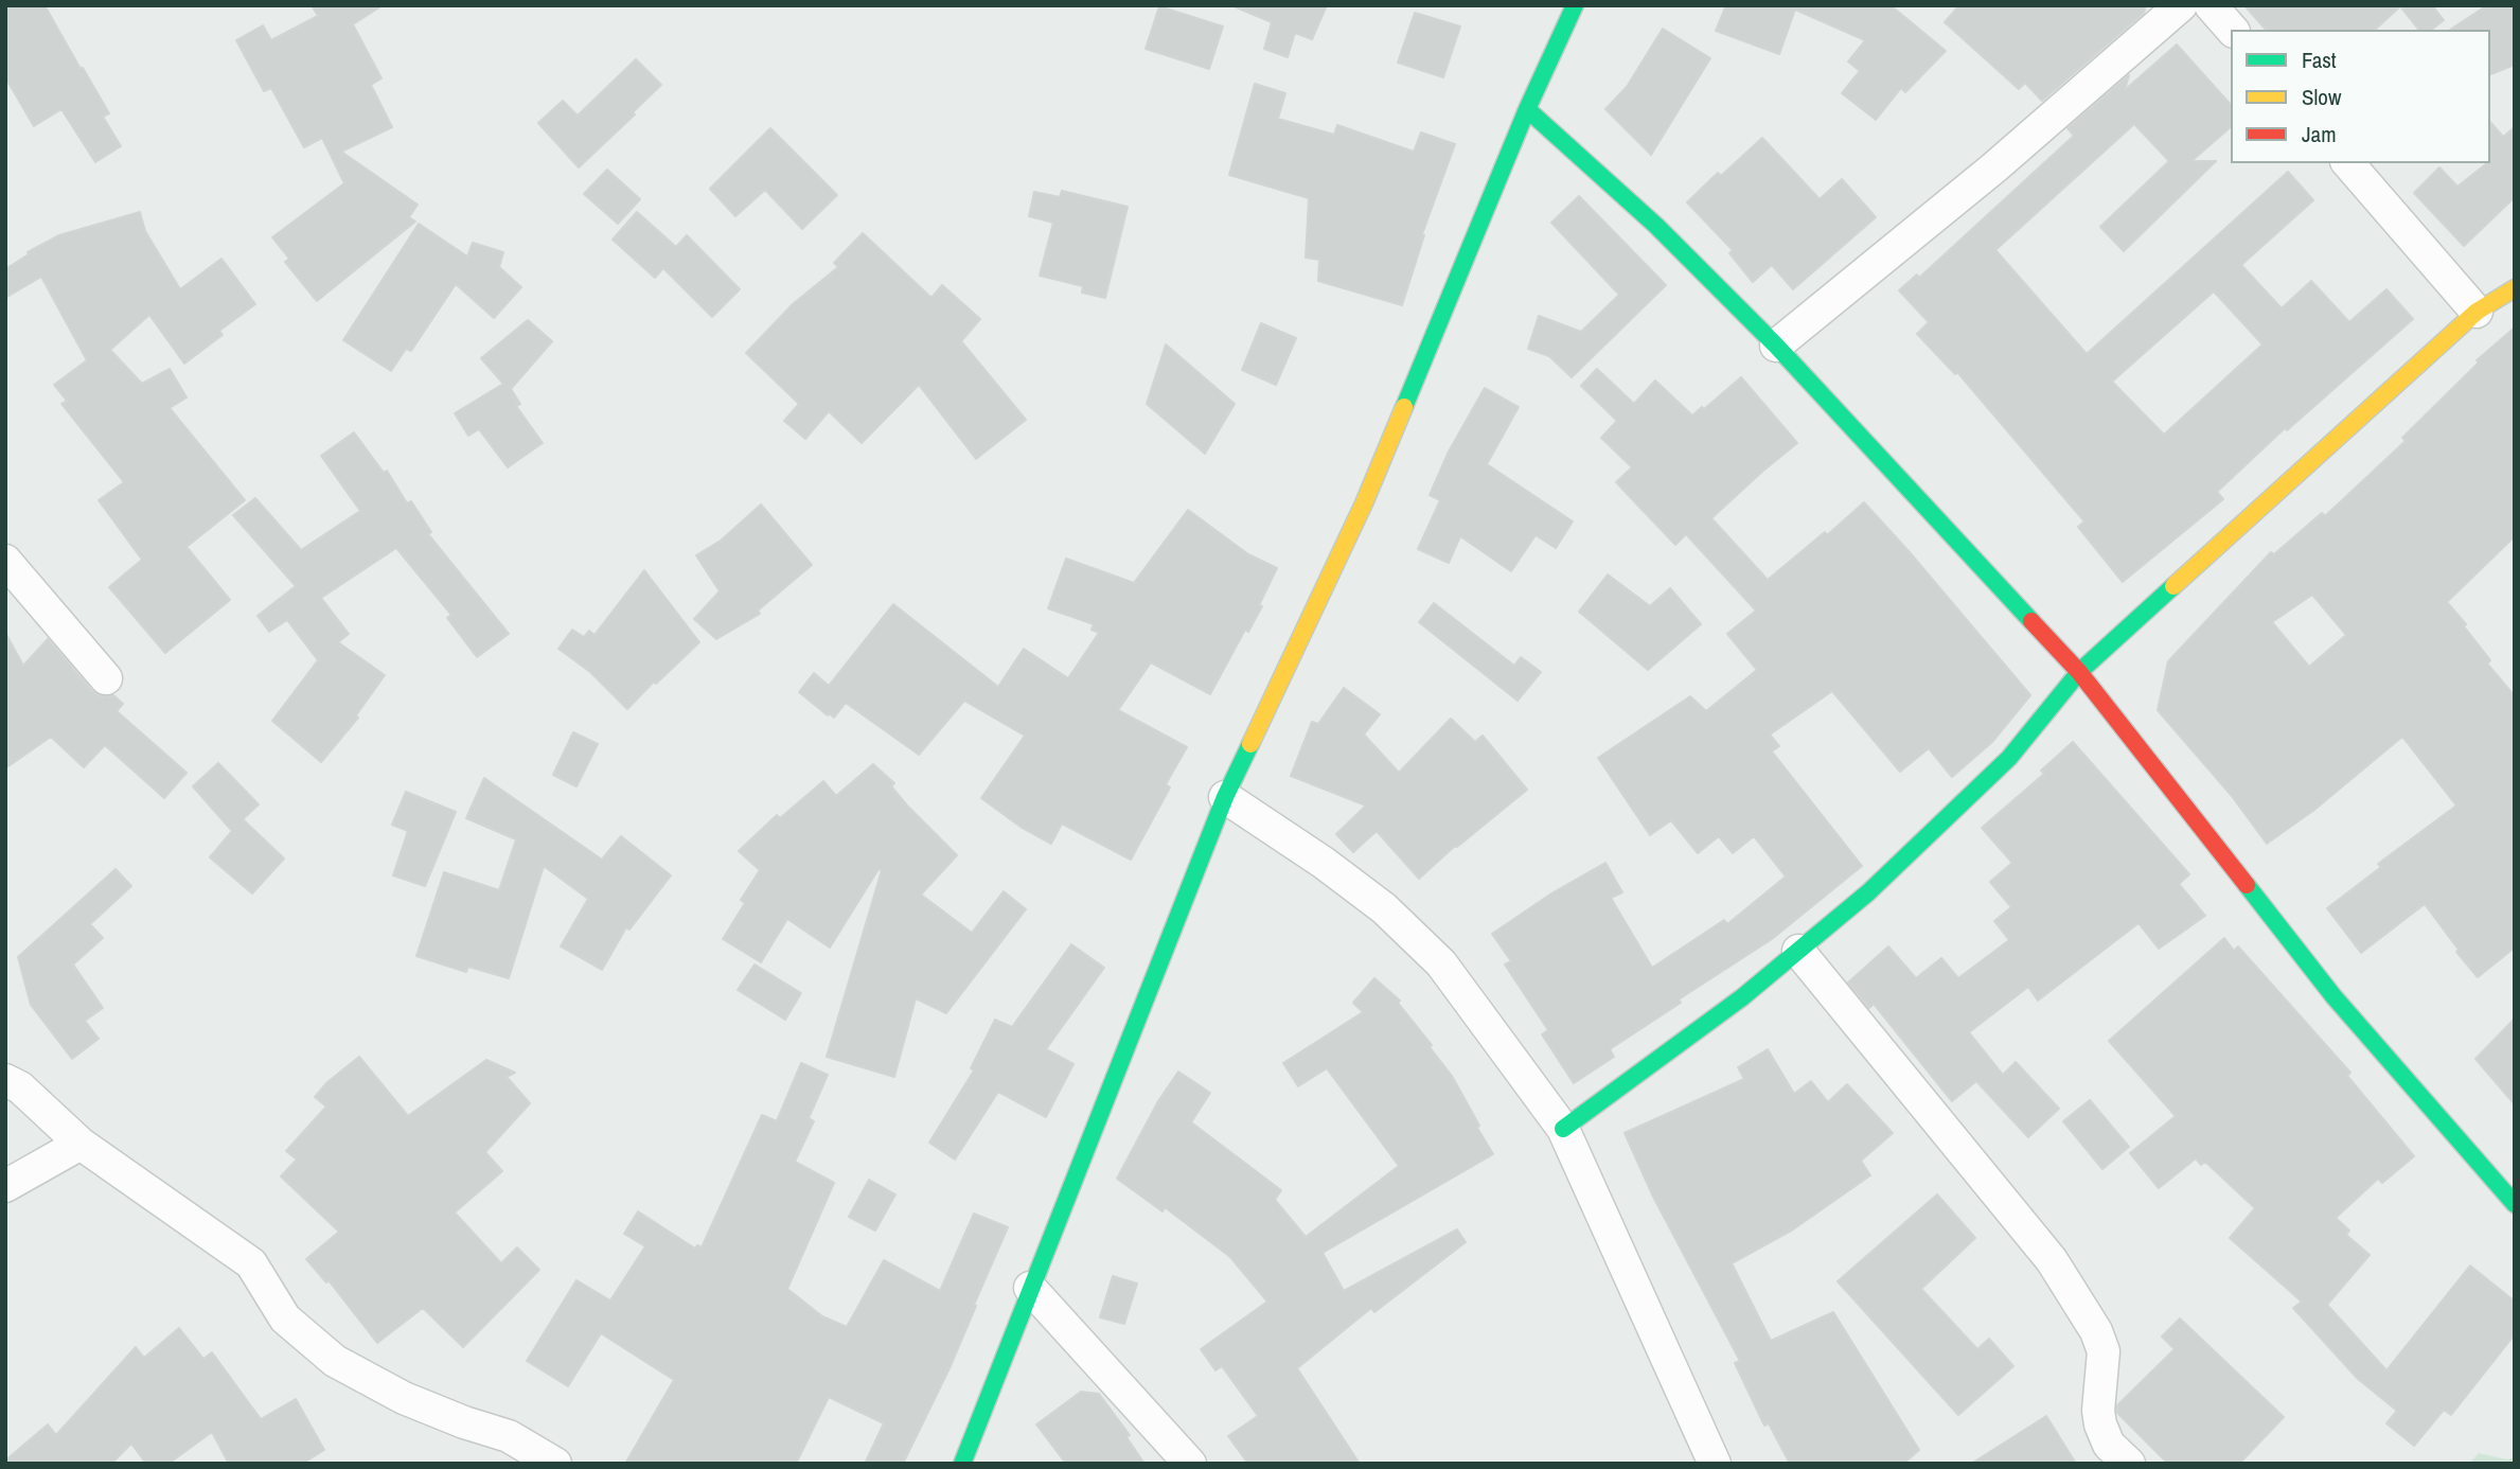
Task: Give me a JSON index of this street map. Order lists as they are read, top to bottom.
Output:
{
  "legend": ["Fast", "Slow", "Jam"]
}
